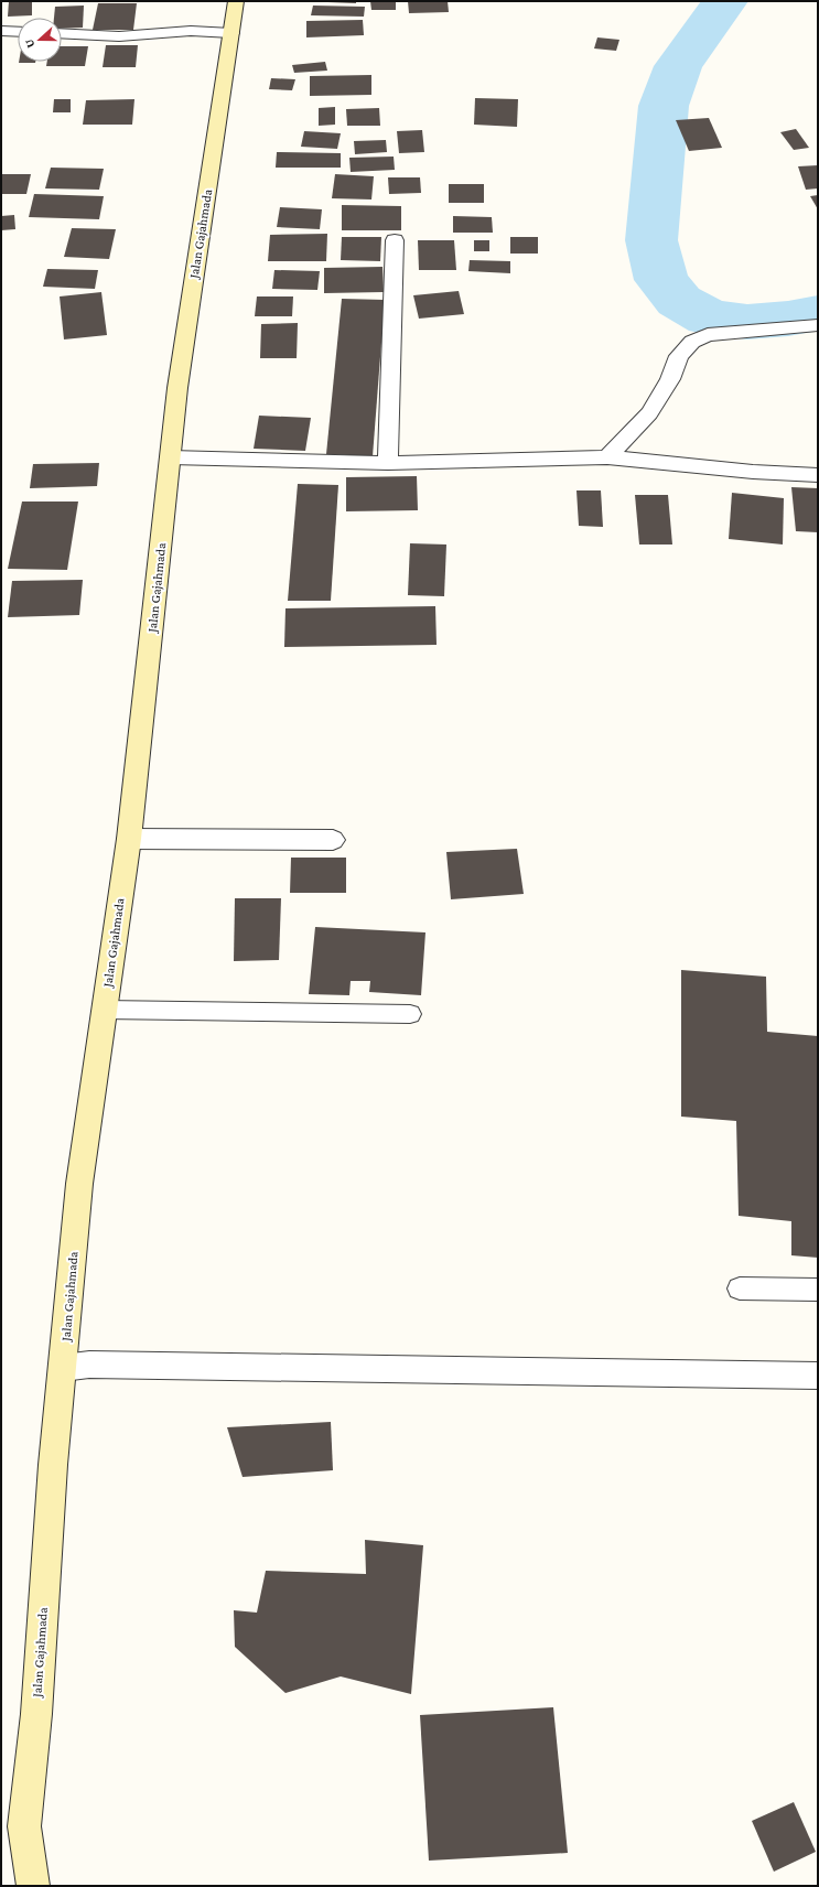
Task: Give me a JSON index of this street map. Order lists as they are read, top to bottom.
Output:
{
  "streets": {
    "street": ["Jalan Gajahmada"]
  },
  "north": "left"
}
